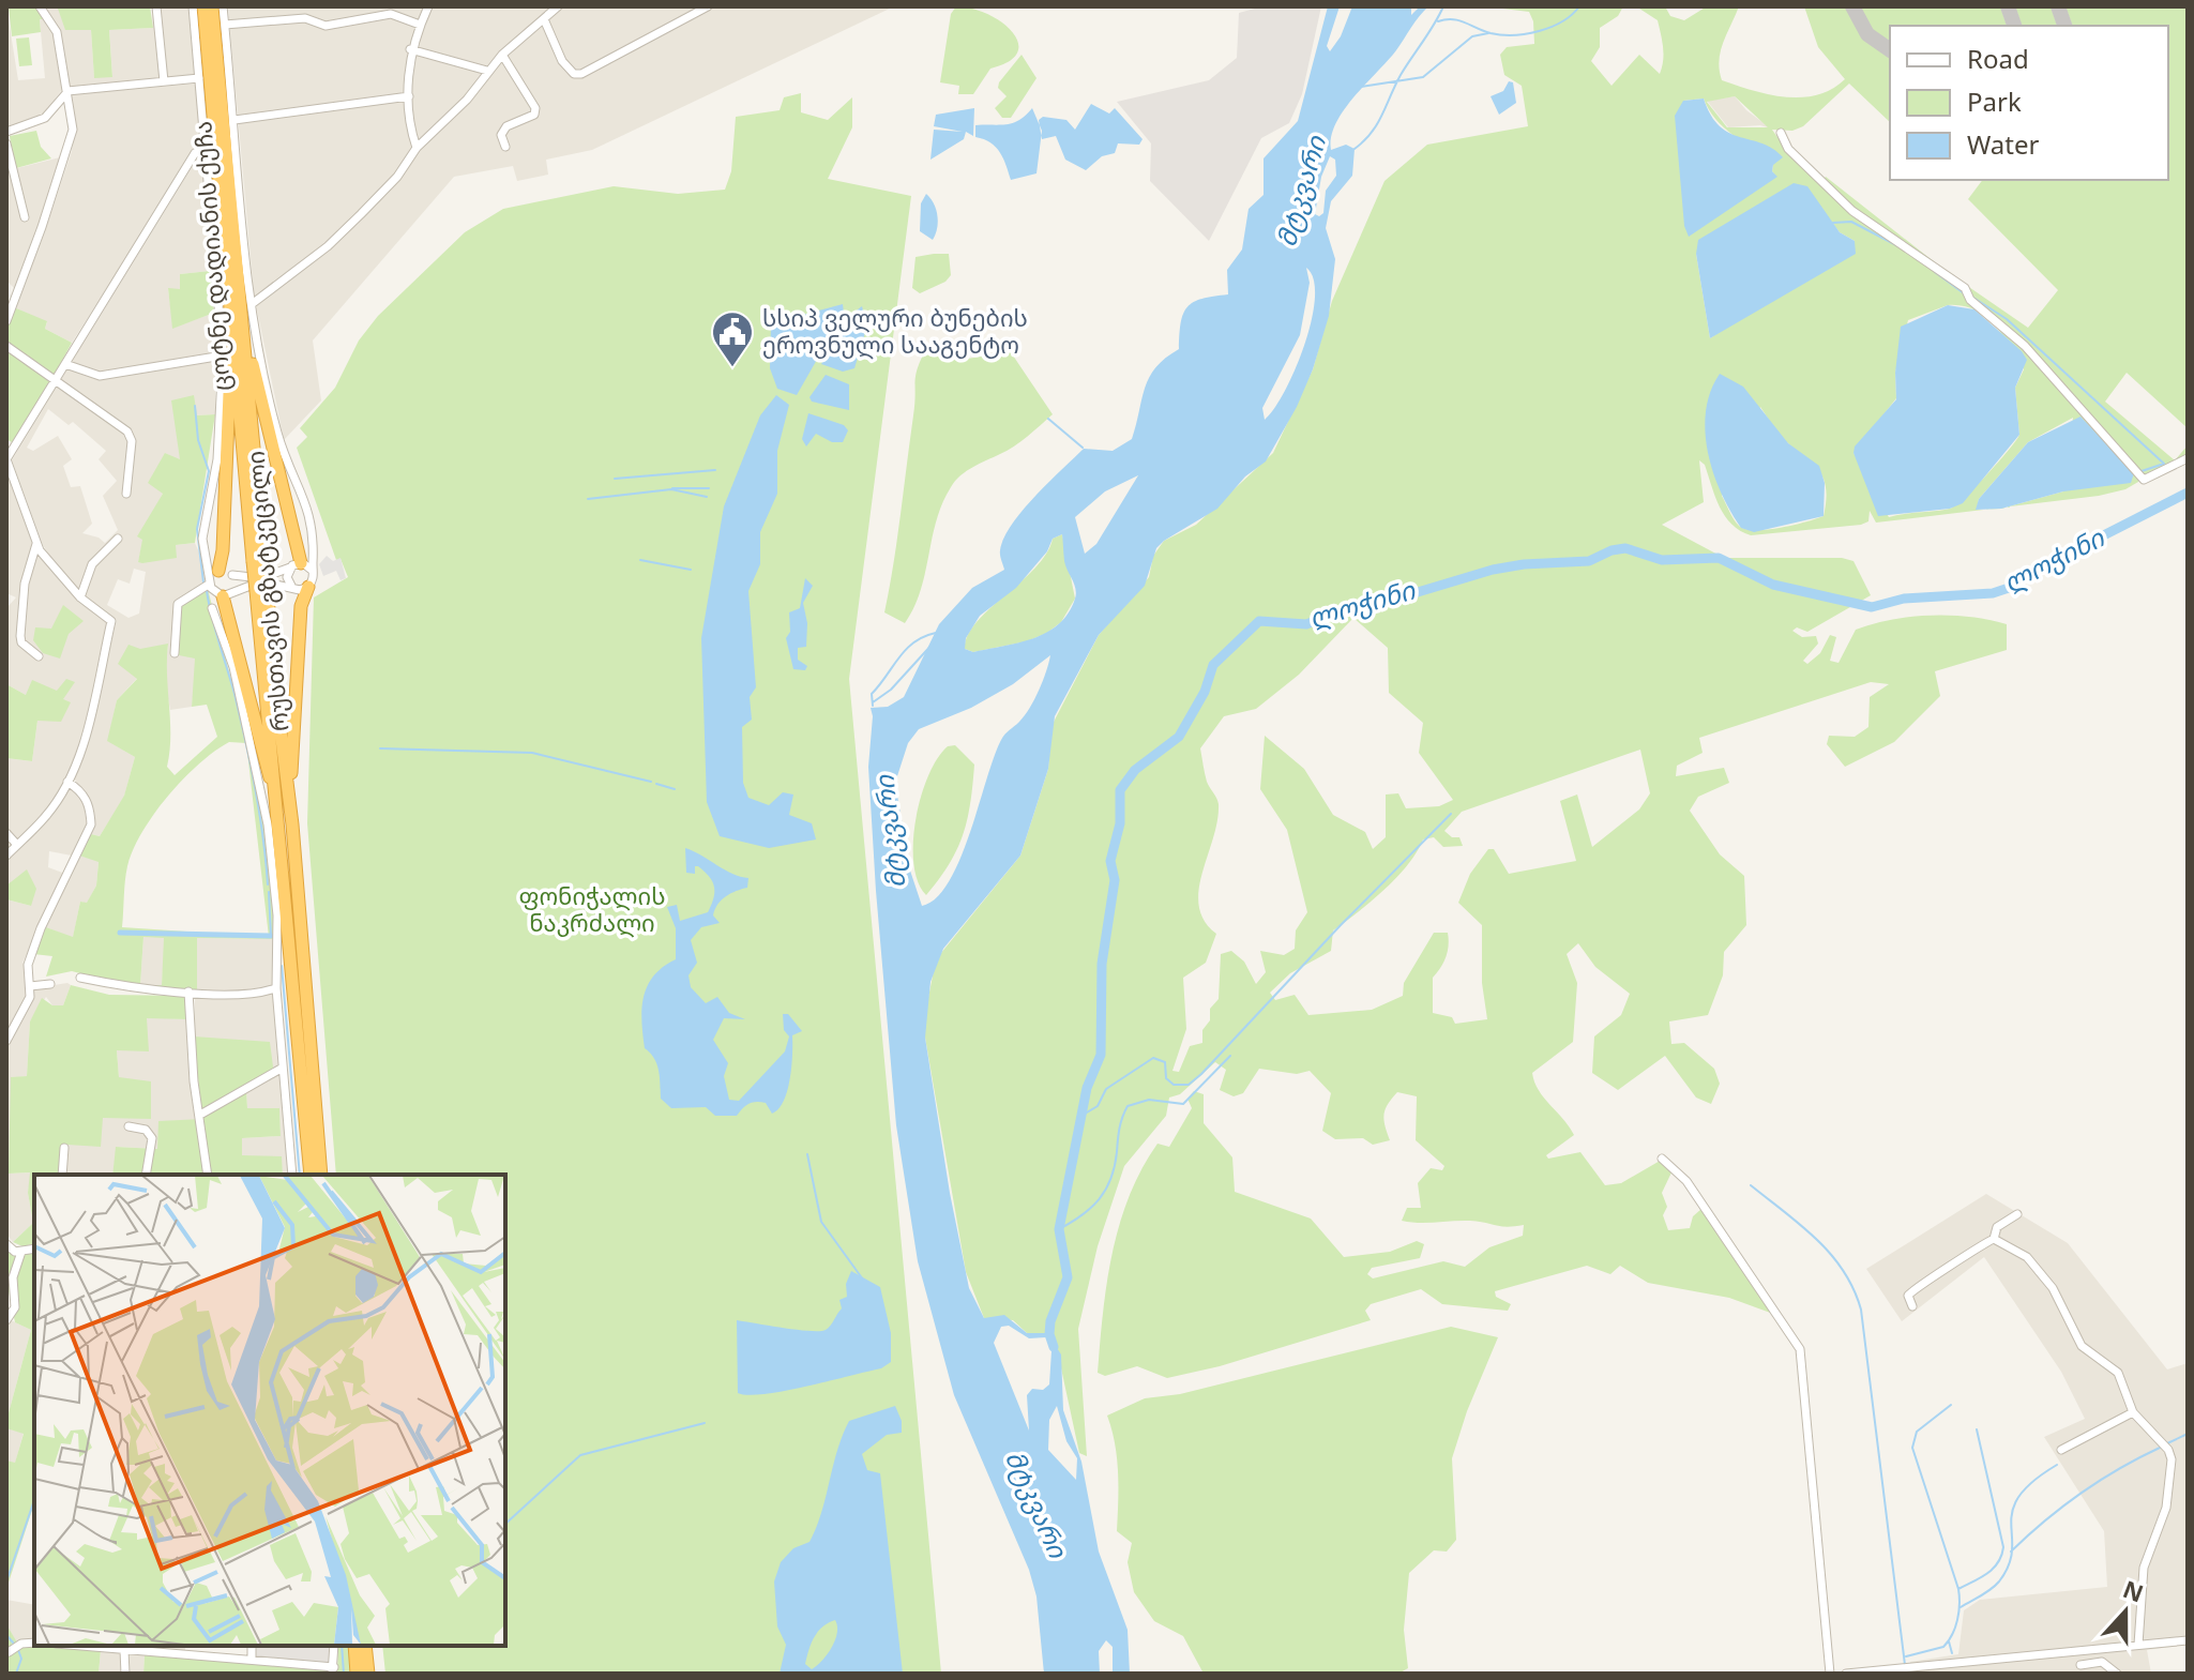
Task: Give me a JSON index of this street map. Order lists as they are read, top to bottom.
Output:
{
  "streets": {
    "highway": ["რუსთავის გზატკეცილი"],
    "street": ["ცოტნე დადიანის ქუჩა"]
  },
  "crossings": [
    ["ცოტნე დადიანის ქუჩა", "რუსთავის გზატკეცილი"]
  ],
  "water": ["მტკვარი", "ლოჭინი"],
  "parks": ["ფონიჭალის ნაკრძალი"],
  "places": {
    "public building": ["სსიპ ველური ბუნების ეროვნული სააგენტო"]
  },
  "legend": ["Road", "Park", "Water"],
  "north": "top"
}
